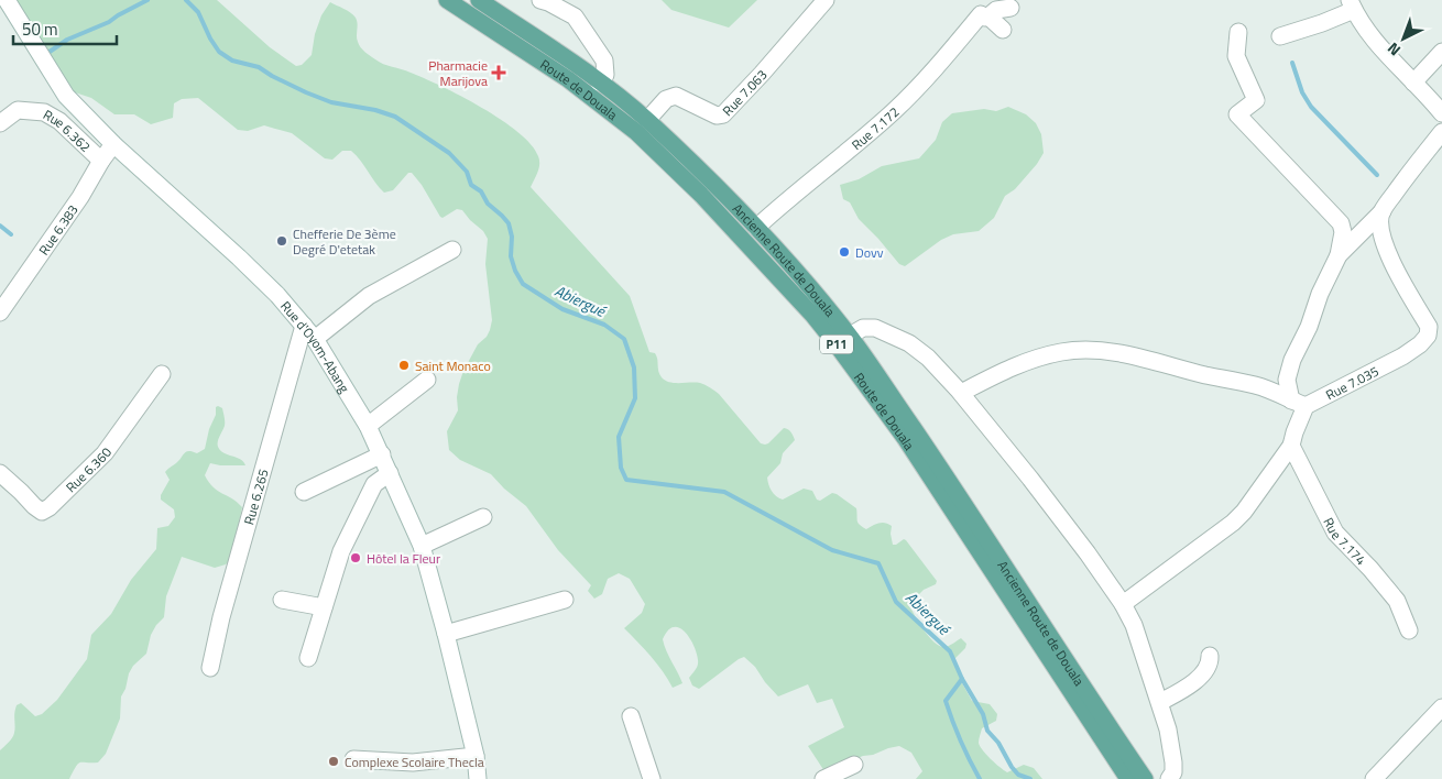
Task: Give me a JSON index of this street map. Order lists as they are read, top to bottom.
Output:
{
  "streets": {
    "main road": ["Route de Douala", "Ancienne Route de Douala", "P11"],
    "street": [
      "Rue 7.063",
      "Rue 7.172",
      "Rue 6.362",
      "Rue 6.383",
      "Rue d'Oyom-Abang",
      "Rue 7.035",
      "Rue 6.360",
      "Rue 6.265",
      "Rue 7.174"
    ]
  },
  "crossings": [
    ["Route de Douala", "Ancienne Route de Douala"],
    ["Rue 7.063", "Ancienne Route de Douala"],
    ["Rue 7.172", "Ancienne Route de Douala"],
    ["Rue 6.362", "Rue 6.383"],
    ["Rue 6.383", "Rue d'Oyom-Abang"],
    ["Rue d'Oyom-Abang", "Rue 6.265"]
  ],
  "water": ["Abiergué"],
  "places": {
    "health": ["Pharmacie Marijova"],
    "other": [
      "Chefferie De 3ème Degré D'etetak",
      "Dovv",
      "Saint Monaco",
      "Hôtel la Fleur",
      "Complexe Scolaire Thecla"
    ]
  },
  "scale_bar": "50 m",
  "north": "bottom left"
}
